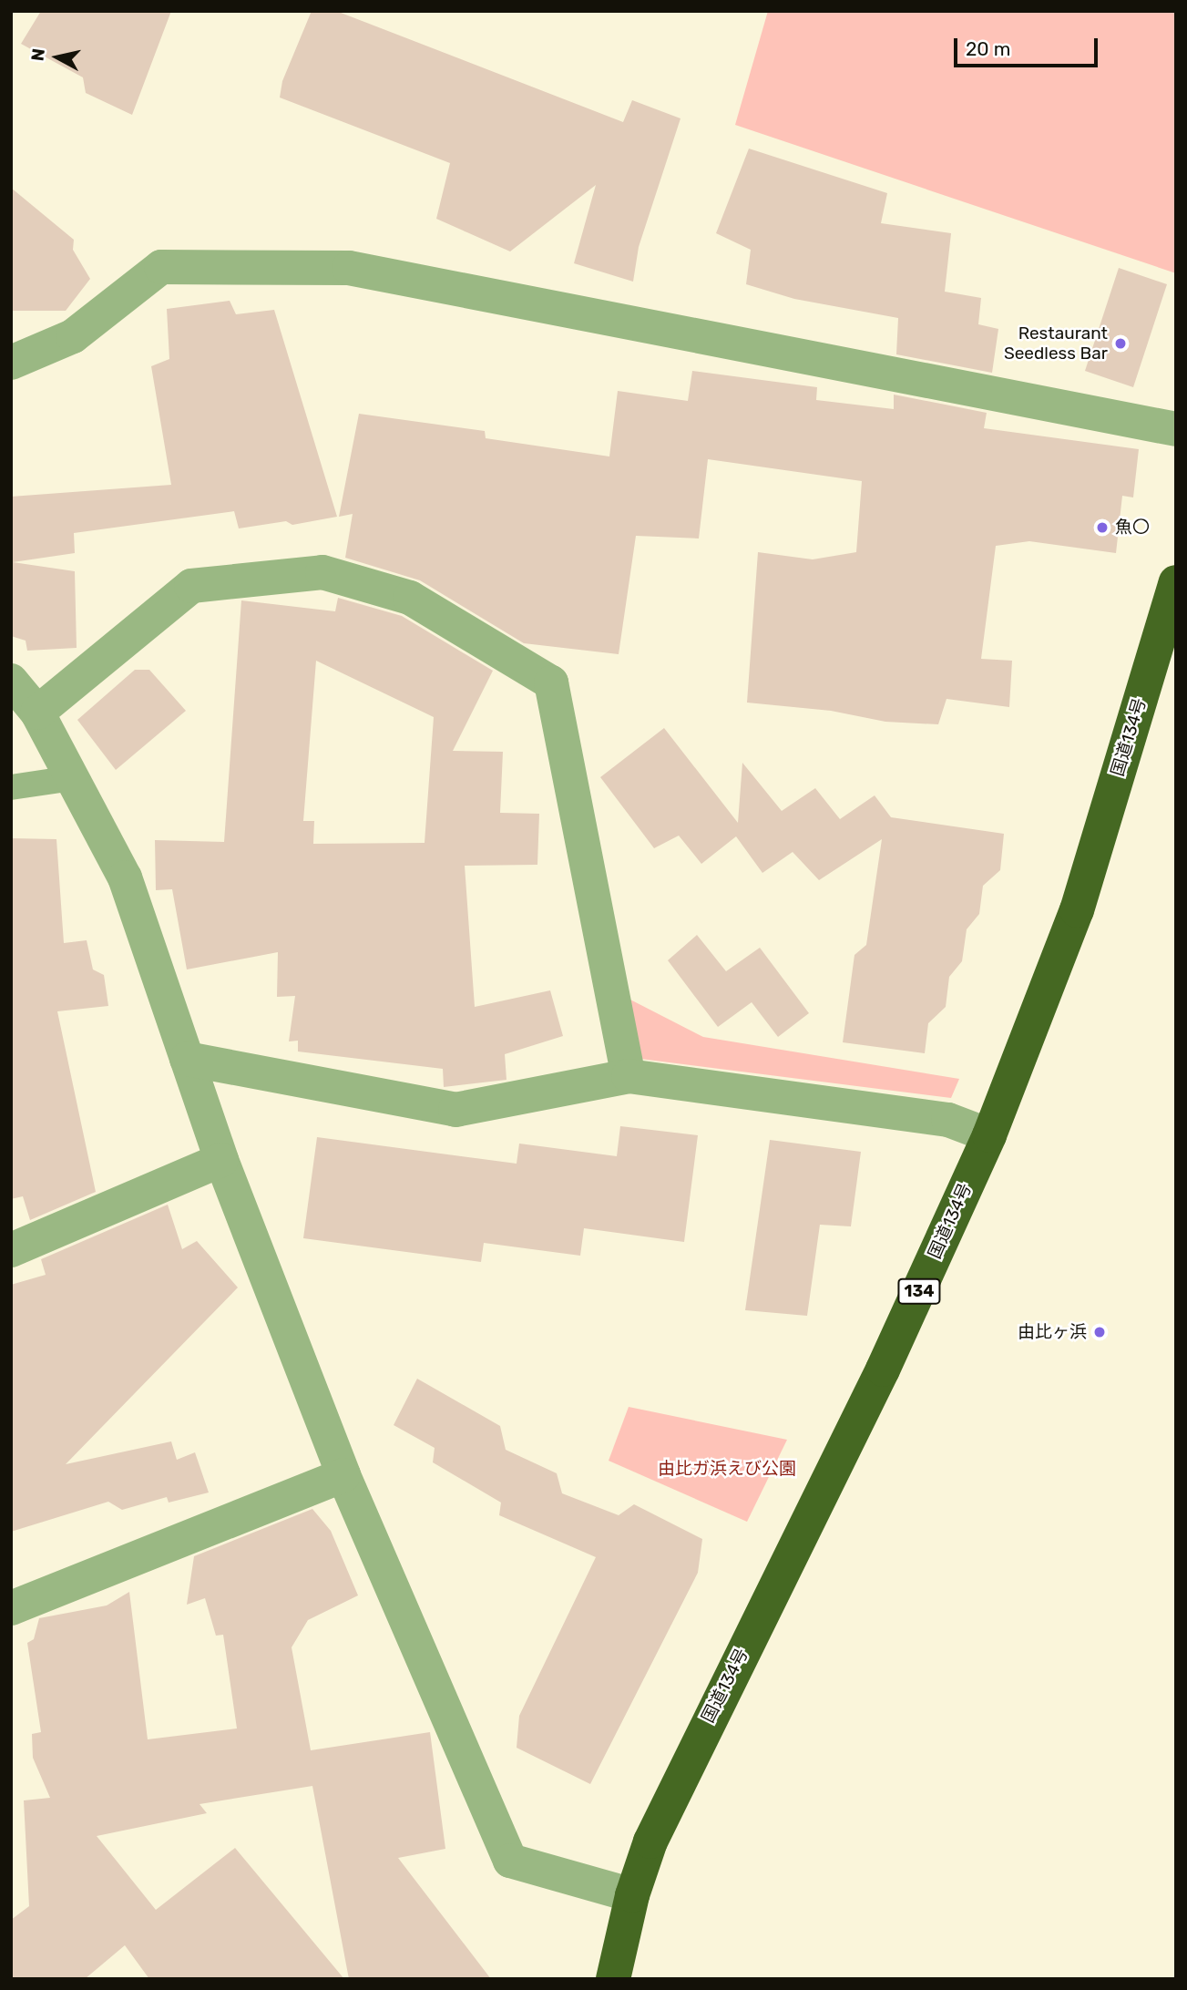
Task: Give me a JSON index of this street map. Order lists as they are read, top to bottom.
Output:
{
  "streets": {
    "highway": ["国道134号", "134"]
  },
  "parks": ["由比ガ浜えび公園"],
  "places": ["Restaurant Seedless Bar", "魚〇", "由比ヶ浜"],
  "scale_bar": "20 m",
  "north": "left"
}
